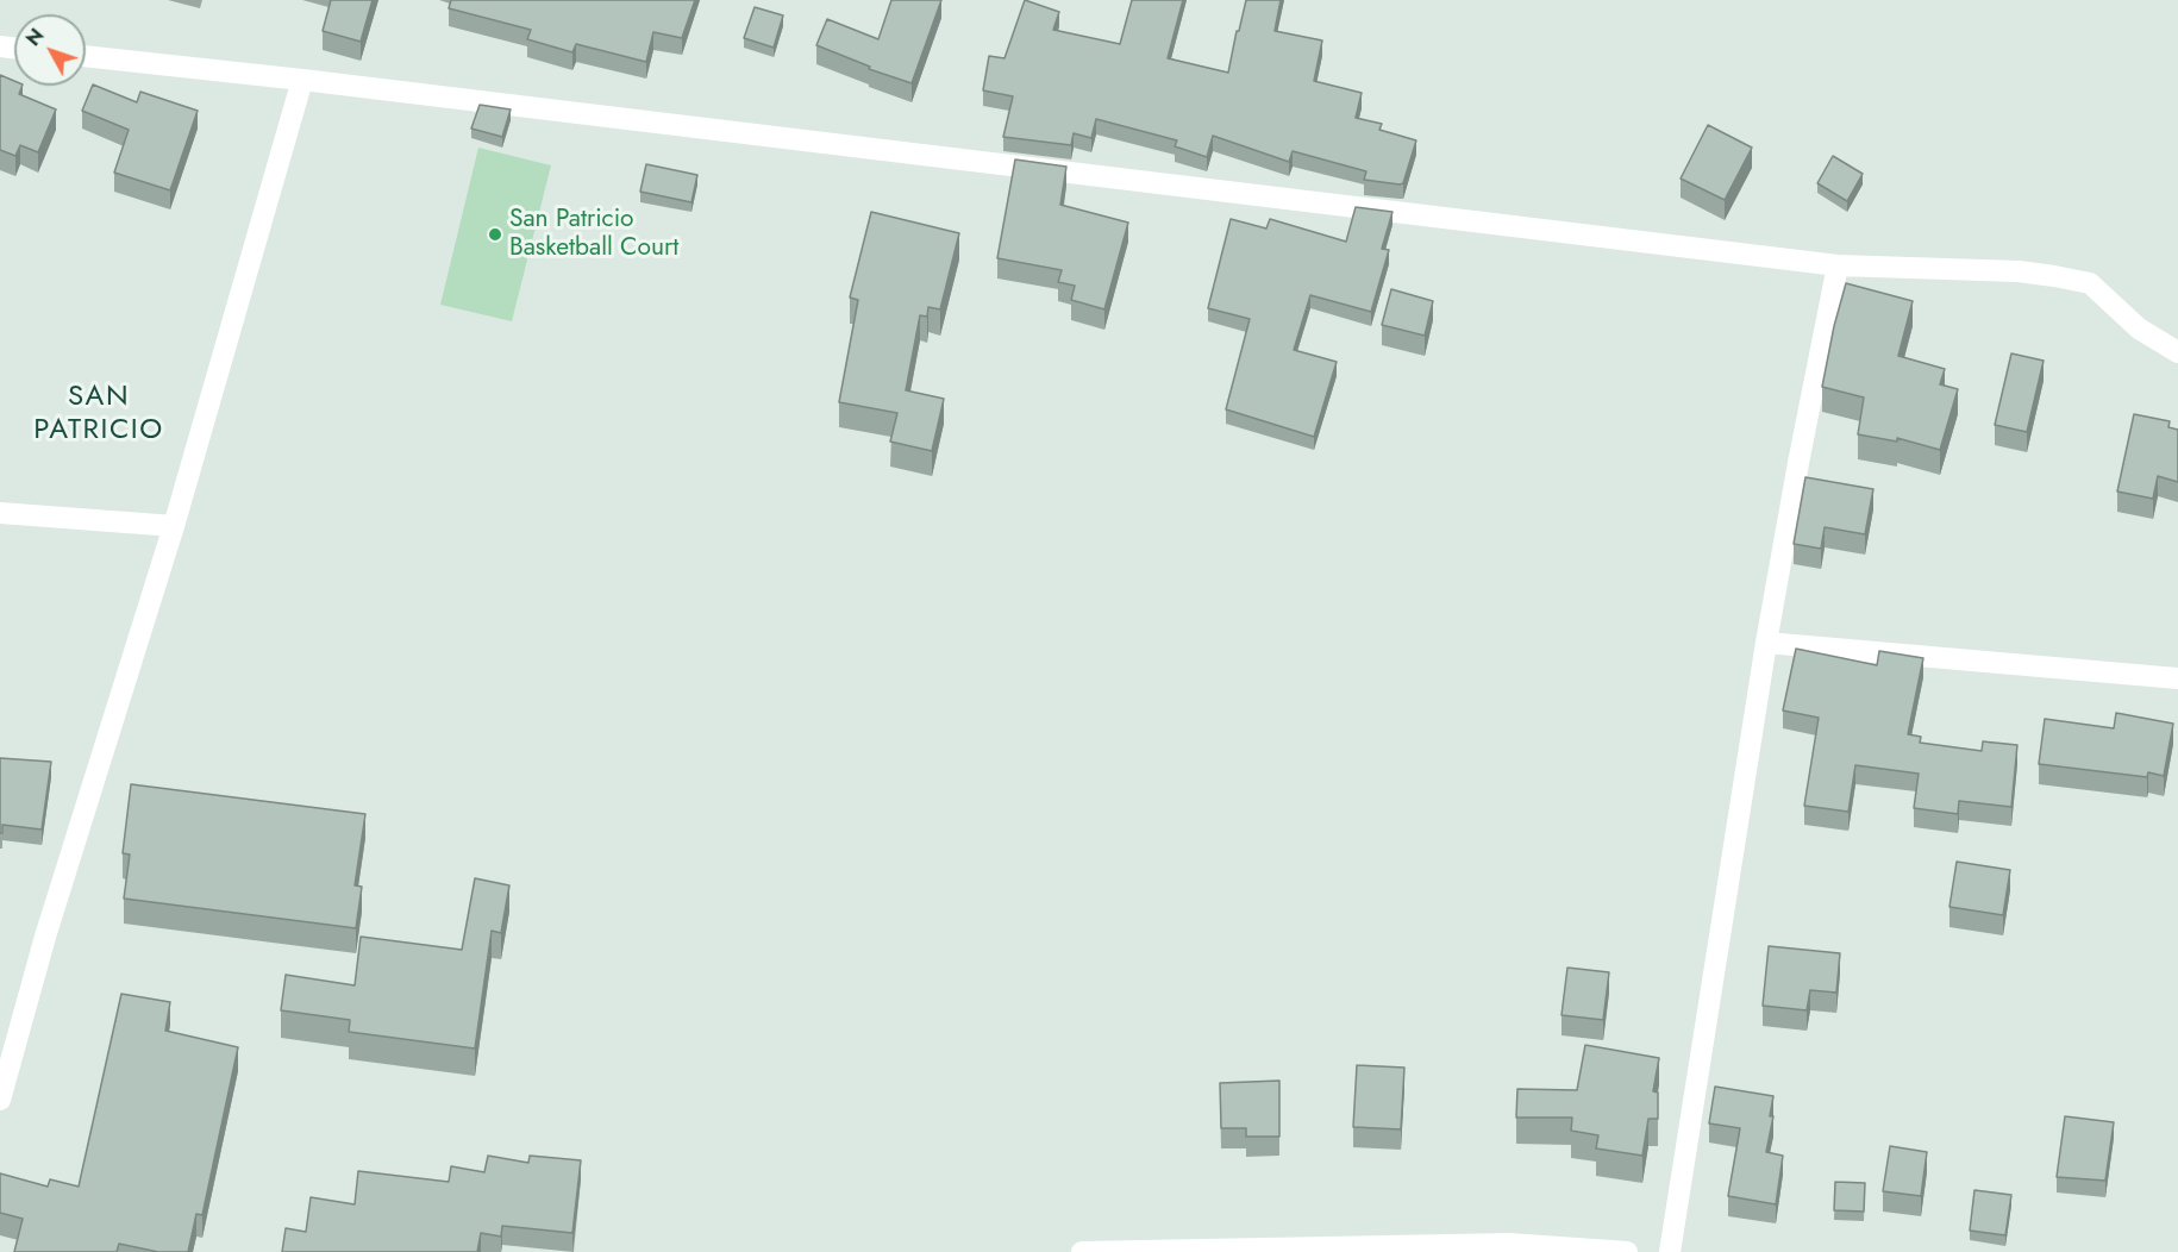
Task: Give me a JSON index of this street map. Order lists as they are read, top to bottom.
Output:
{
  "districts": ["SAN PATRICIO"],
  "places": ["San Patricio Basketball Court"],
  "north": "top left"
}
